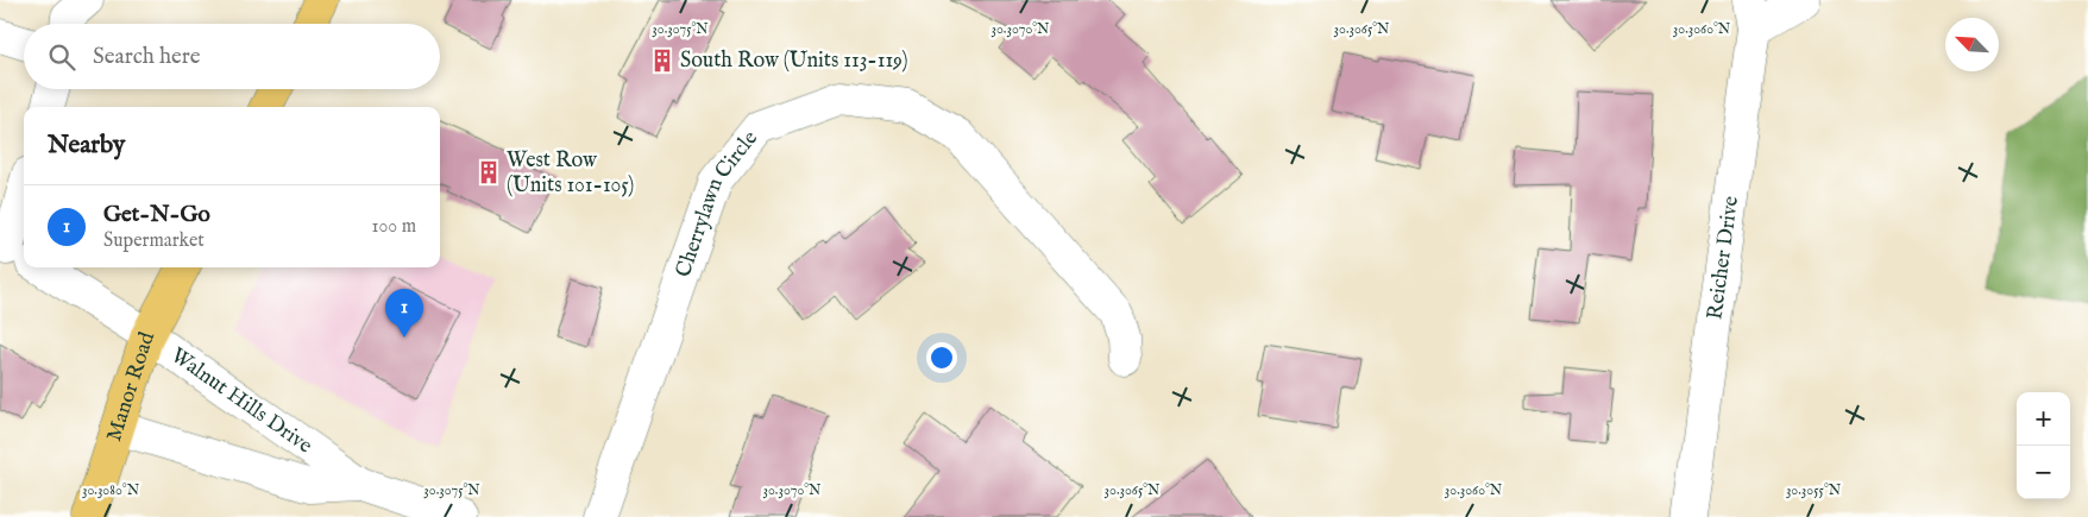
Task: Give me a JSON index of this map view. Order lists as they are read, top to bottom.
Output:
{
  "streets": {
    "main road": ["Manor Road"],
    "street": ["Cherrylawn Circle", "Reicher Drive", "Walnut Hills Drive"]
  },
  "crossings": [
    ["Manor Road", "Walnut Hills Drive"]
  ],
  "places": {
    "building": ["South Row (Units 113-119)", "West Row (Units 101-105)"]
  },
  "north": "top left",
  "page": {
    "search": "Search here",
    "heading": "Nearby",
    "list": [
      {
        "mark": "1",
        "name": "Get-N-Go",
        "note": "Supermarket",
        "value": "100 m"
      }
    ],
    "pins": "1",
    "map_buttons": ["+", "−"]
  },
  "coordinates": [
    "30.3075°N",
    "30.3070°N",
    "30.3065°N",
    "30.3060°N",
    "30.3080°N",
    "30.3055°N"
  ]
}
